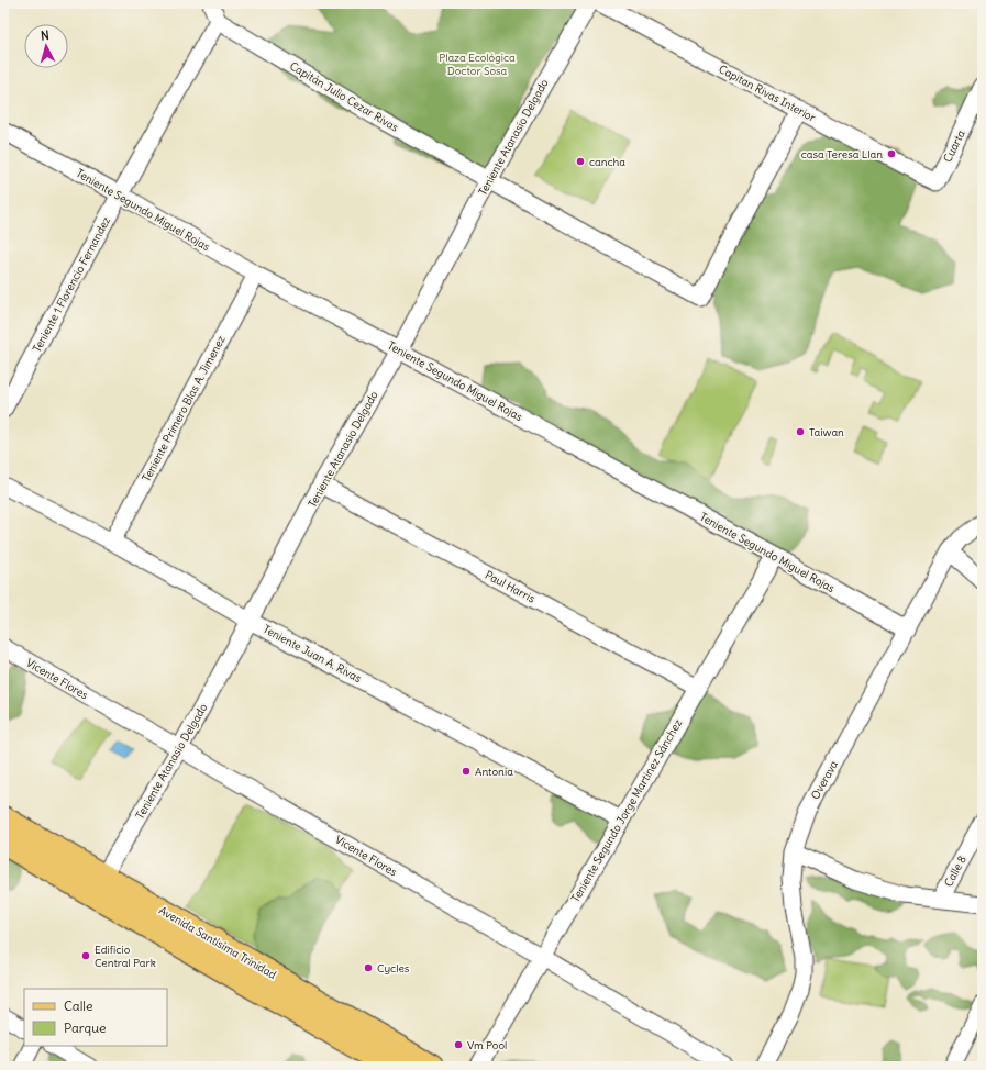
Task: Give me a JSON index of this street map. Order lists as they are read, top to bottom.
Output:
{
  "streets": {
    "main road": ["Avenida Santísima Trinidad"],
    "street": [
      "Capitan Rivas Interior",
      "Capitán Julio Cezar Rivas",
      "Teniente Atanasio Delgado",
      "Cuarta",
      "Teniente Segundo Miguel Rojas",
      "Teniente 1 Florencio Fernandez",
      "Teniente Primero Blas A. Jimenez",
      "Paul Harris",
      "Teniente Juan A. Rivas",
      "Vicente Flores",
      "Overava",
      "Teniente Segundo Jorge Martinez Sánchez",
      "Calle 8"
    ]
  },
  "crossings": [
    ["Capitan Rivas Interior", "Capitán Julio Cezar Rivas"],
    ["Capitan Rivas Interior", "Cuarta"],
    ["Capitán Julio Cezar Rivas", "Teniente Atanasio Delgado"],
    ["Capitán Julio Cezar Rivas", "Teniente 1 Florencio Fernandez"],
    ["Teniente Atanasio Delgado", "Teniente Segundo Miguel Rojas"],
    ["Teniente Atanasio Delgado", "Paul Harris"],
    ["Teniente Atanasio Delgado", "Teniente Juan A. Rivas"],
    ["Teniente Atanasio Delgado", "Vicente Flores"],
    ["Teniente Atanasio Delgado", "Avenida Santísima Trinidad"],
    ["Teniente Segundo Miguel Rojas", "Teniente 1 Florencio Fernandez"],
    ["Teniente Segundo Miguel Rojas", "Teniente Primero Blas A. Jimenez"],
    ["Teniente Segundo Miguel Rojas", "Overava"],
    ["Teniente Segundo Miguel Rojas", "Teniente Segundo Jorge Martinez Sánchez"],
    ["Teniente Primero Blas A. Jimenez", "Teniente Juan A. Rivas"],
    ["Paul Harris", "Teniente Segundo Jorge Martinez Sánchez"],
    ["Teniente Juan A. Rivas", "Teniente Segundo Jorge Martinez Sánchez"],
    ["Vicente Flores", "Teniente Segundo Jorge Martinez Sánchez"]
  ],
  "parks": ["Plaza Ecológica Doctor Sosa"],
  "places": [
    "casa Teresa Llan",
    "cancha",
    "Taiwan",
    "Antonia",
    "Edificio Central Park",
    "Cycles",
    "Vm Pool"
  ],
  "legend": ["Calle", "Parque"],
  "north": "top"
}
